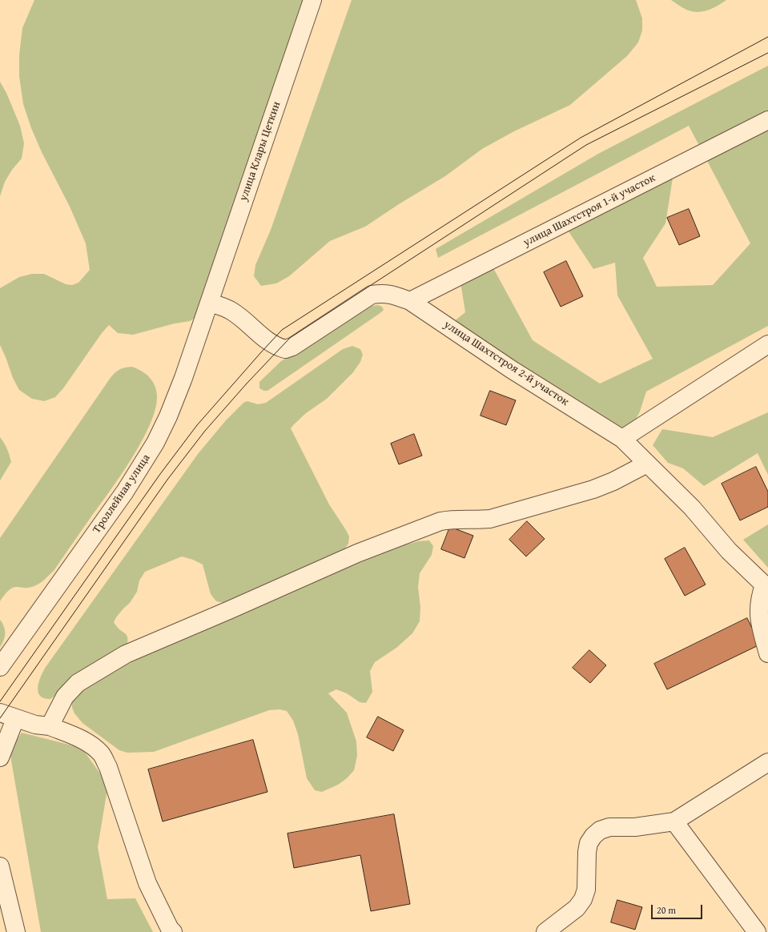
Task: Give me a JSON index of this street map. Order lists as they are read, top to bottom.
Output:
{
  "streets": {
    "street": [
      "улица Клары Цеткин",
      "улица Шахтстроя 1-й участок",
      "улица Шахтстроя 2-й участок",
      "Троллейная улица"
    ]
  },
  "crossings": [
    ["улица Клары Цеткин", "улица Шахтстроя 2-й участок"],
    ["улица Клары Цеткин", "Троллейная улица"],
    ["улица Шахтстроя 1-й участок", "улица Шахтстроя 2-й участок"],
    ["улица Шахтстроя 2-й участок", "Троллейная улица"]
  ],
  "scale_bar": "20 m"
}
